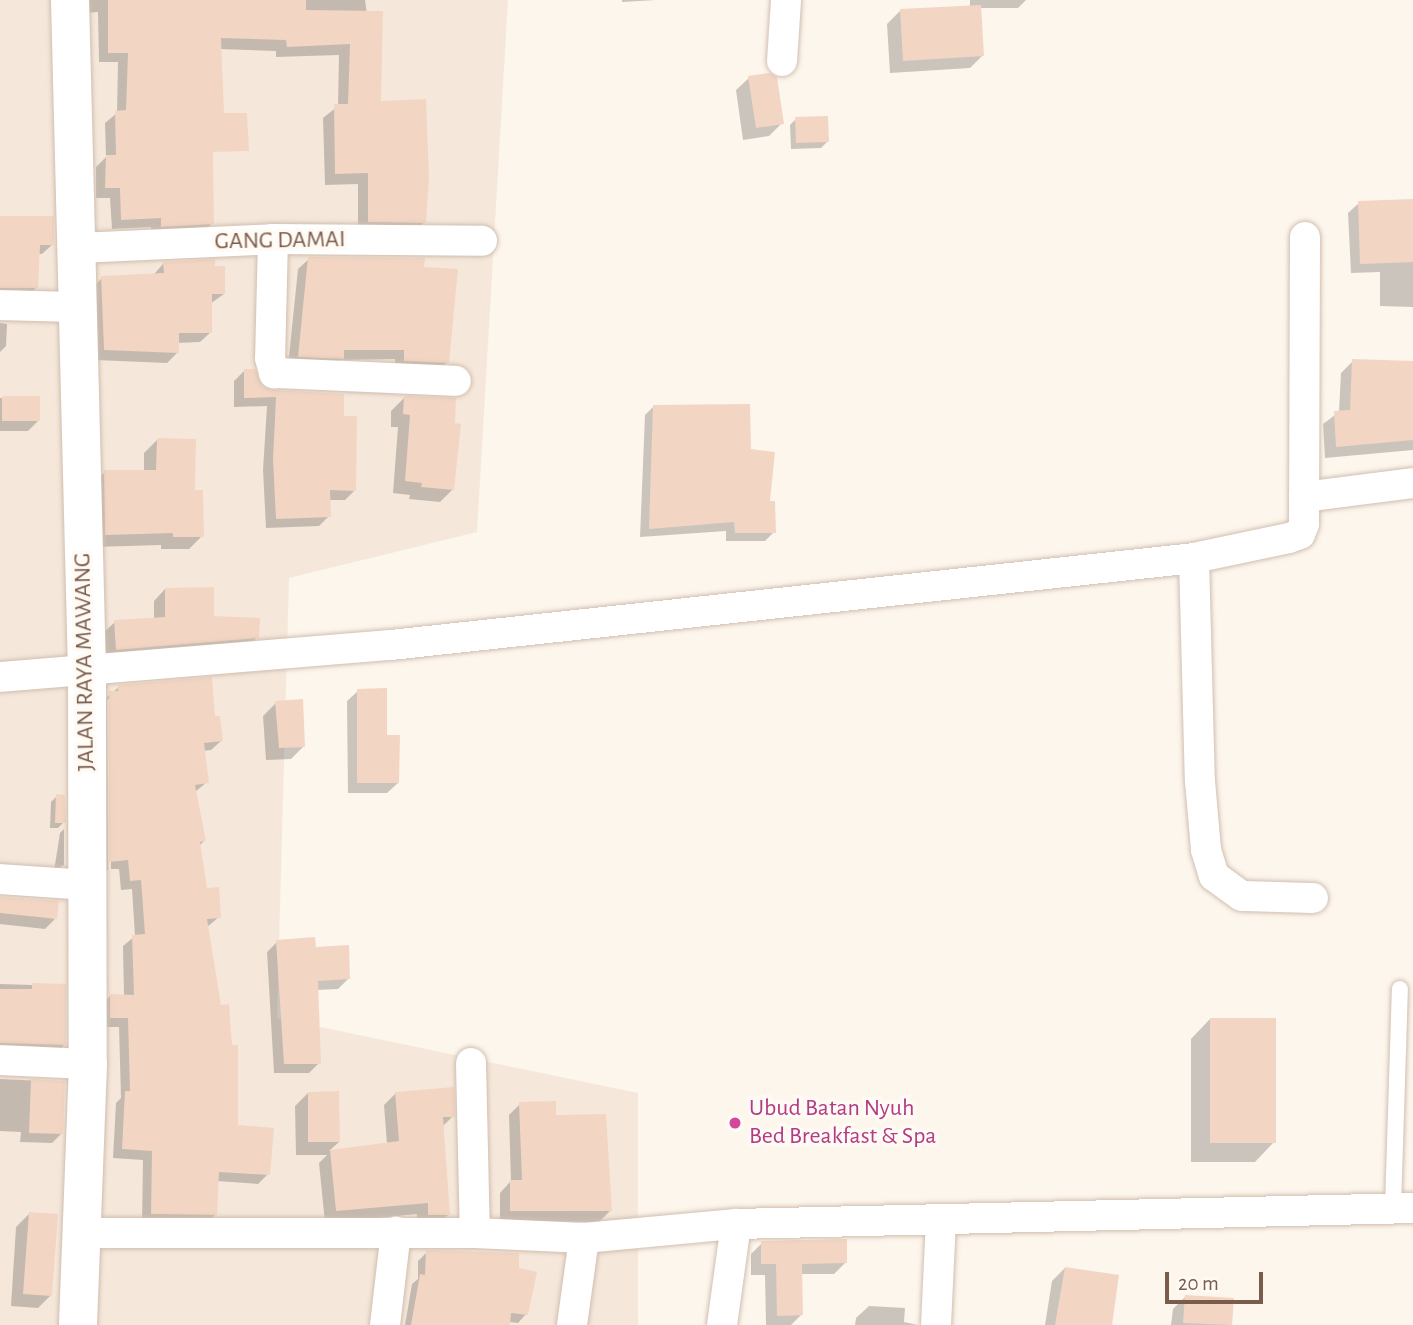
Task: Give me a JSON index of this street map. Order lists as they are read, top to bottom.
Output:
{
  "streets": {
    "main road": ["JALAN RAYA MAWANG"],
    "street": ["GANG DAMAI"]
  },
  "crossings": [
    ["GANG DAMAI", "JALAN RAYA MAWANG"]
  ],
  "places": ["Ubud Batan Nyuh Bed Breakfast & Spa"],
  "scale_bar": "20 m"
}
